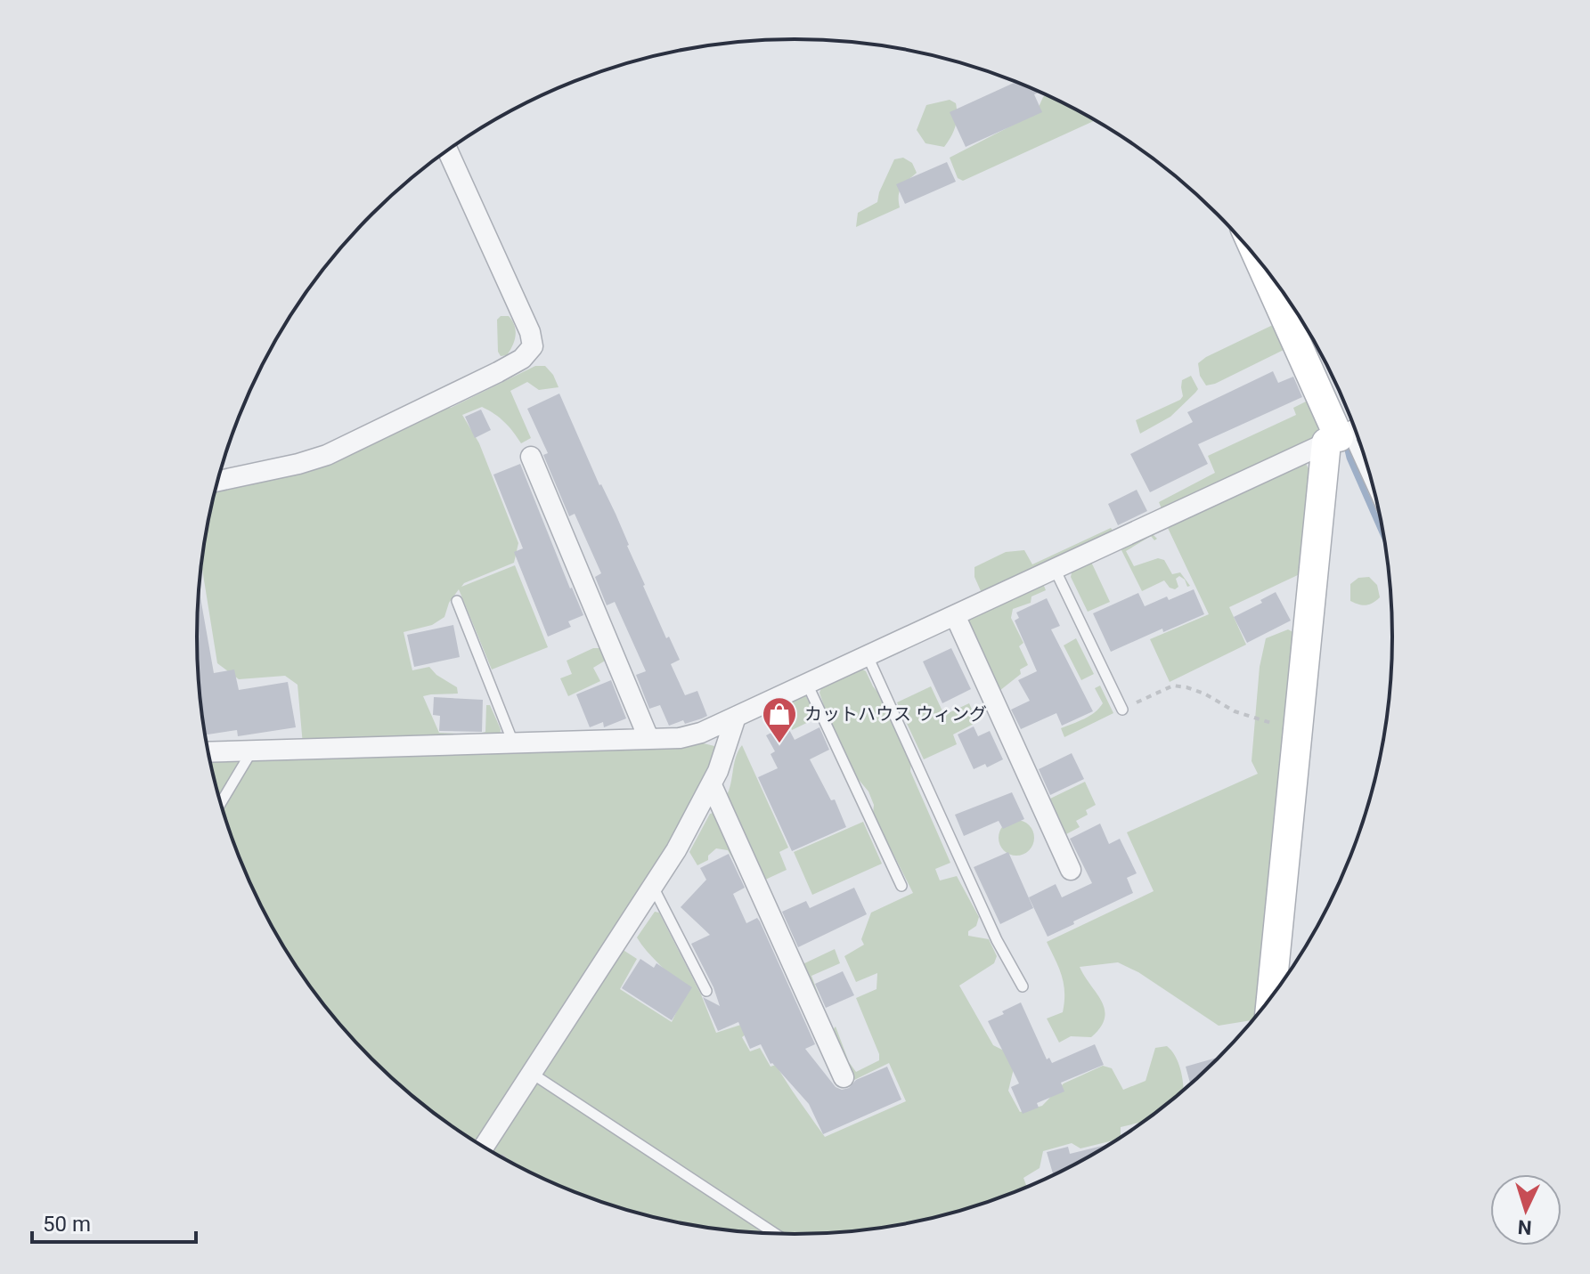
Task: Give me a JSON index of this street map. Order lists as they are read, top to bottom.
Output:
{
  "places": {
    "shop": ["カットハウス ウィング"]
  },
  "scale_bar": "50 m",
  "north": "bottom"
}
